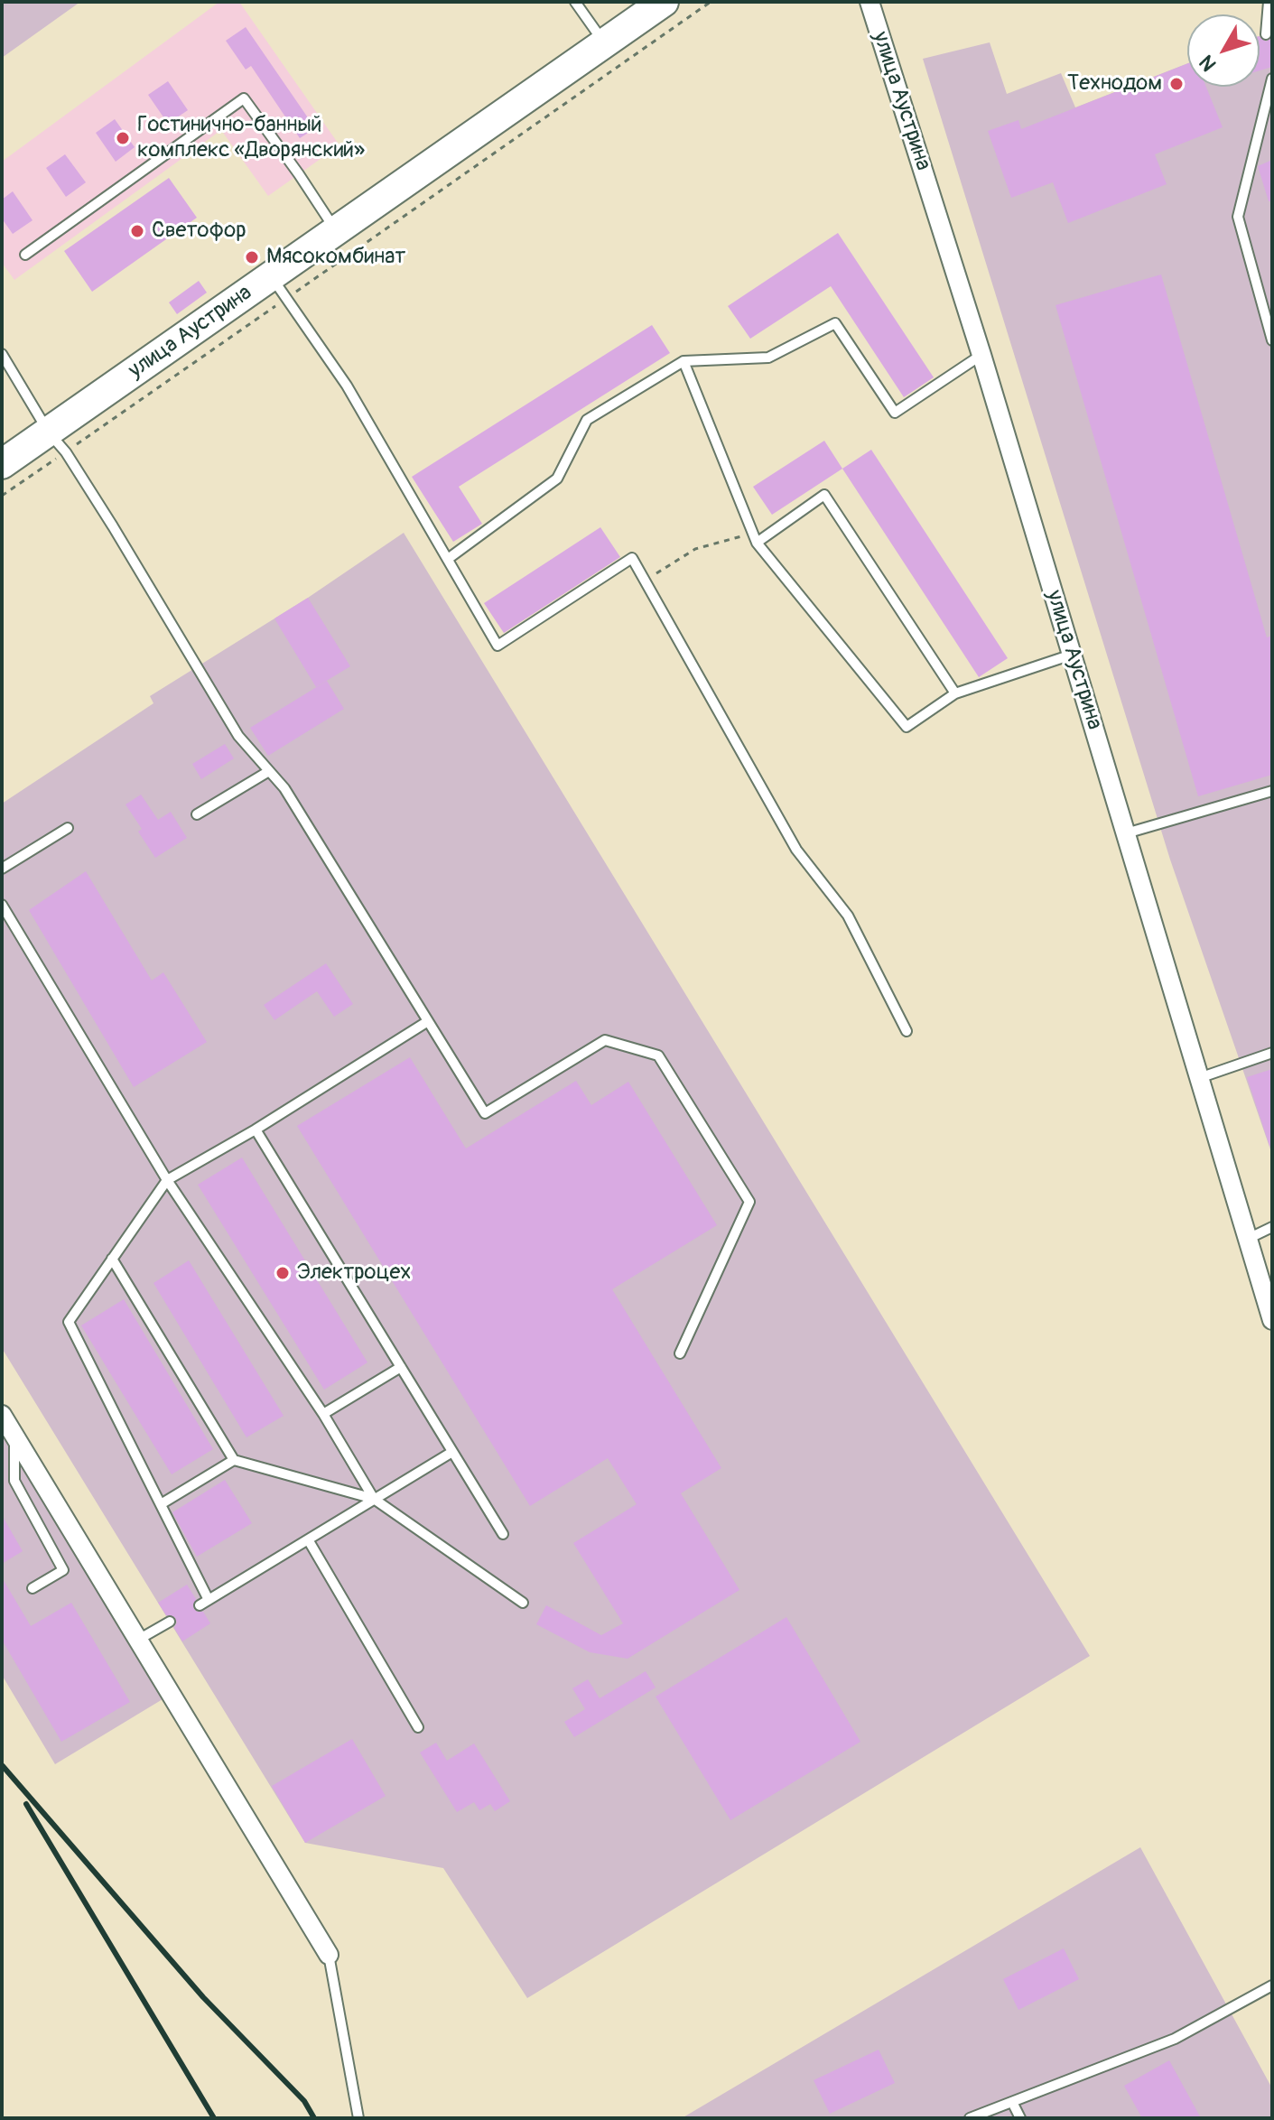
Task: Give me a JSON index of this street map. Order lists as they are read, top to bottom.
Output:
{
  "streets": {
    "main road": ["улица Аустрина"]
  },
  "places": [
    "Технодом",
    "Гостинично-банный комплекс «Дворянский»",
    "Светофор",
    "Мясокомбинат",
    "Электроцех"
  ],
  "north": "bottom left"
}
